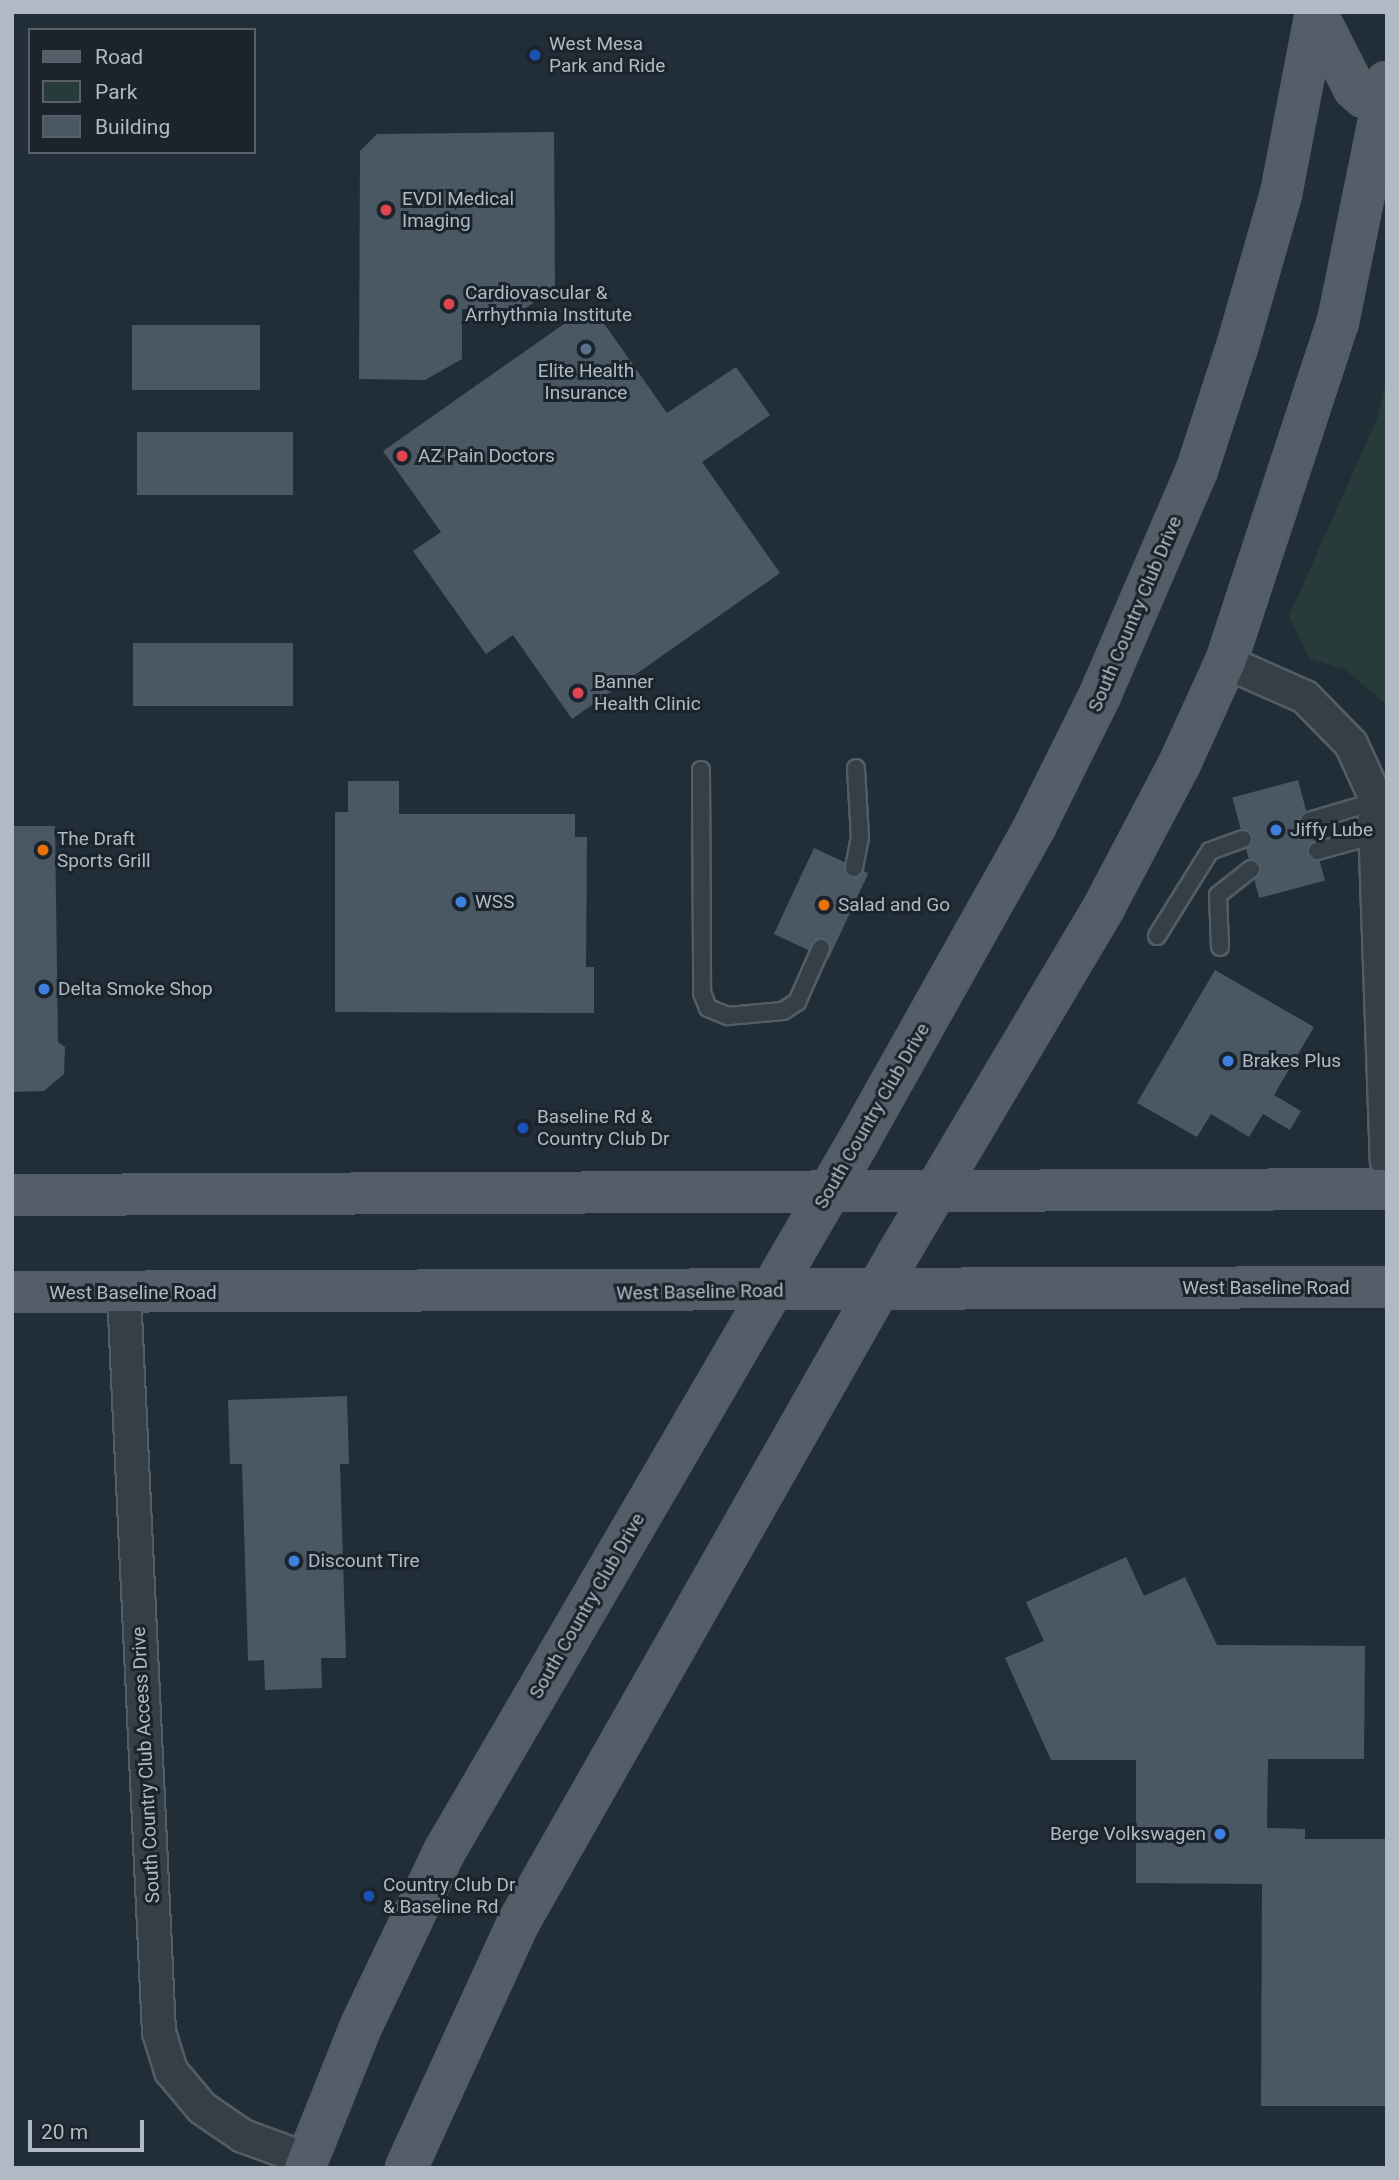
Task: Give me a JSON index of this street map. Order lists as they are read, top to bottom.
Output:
{
  "streets": {
    "main road": ["South Country Club Drive", "West Baseline Road"],
    "street": ["South Country Club Access Drive"]
  },
  "crossings": [
    ["South Country Club Drive", "West Baseline Road"],
    ["South Country Club Drive", "South Country Club Access Drive"],
    ["West Baseline Road", "South Country Club Access Drive"]
  ],
  "places": [
    "West Mesa Park and Ride",
    "EVDI Medical Imaging",
    "Cardiovascular & Arrhythmia Institute",
    "Elite Health Insurance",
    "AZ Pain Doctors",
    "Banner Health Clinic",
    "Jiffy Lube",
    "The Draft Sports Grill",
    "WSS",
    "Salad and Go",
    "Delta Smoke Shop",
    "Brakes Plus",
    "Baseline Rd & Country Club Dr",
    "Discount Tire",
    "Berge Volkswagen",
    "Country Club Dr & Baseline Rd"
  ],
  "legend": ["Road", "Park", "Building"],
  "scale_bar": "20 m"
}
